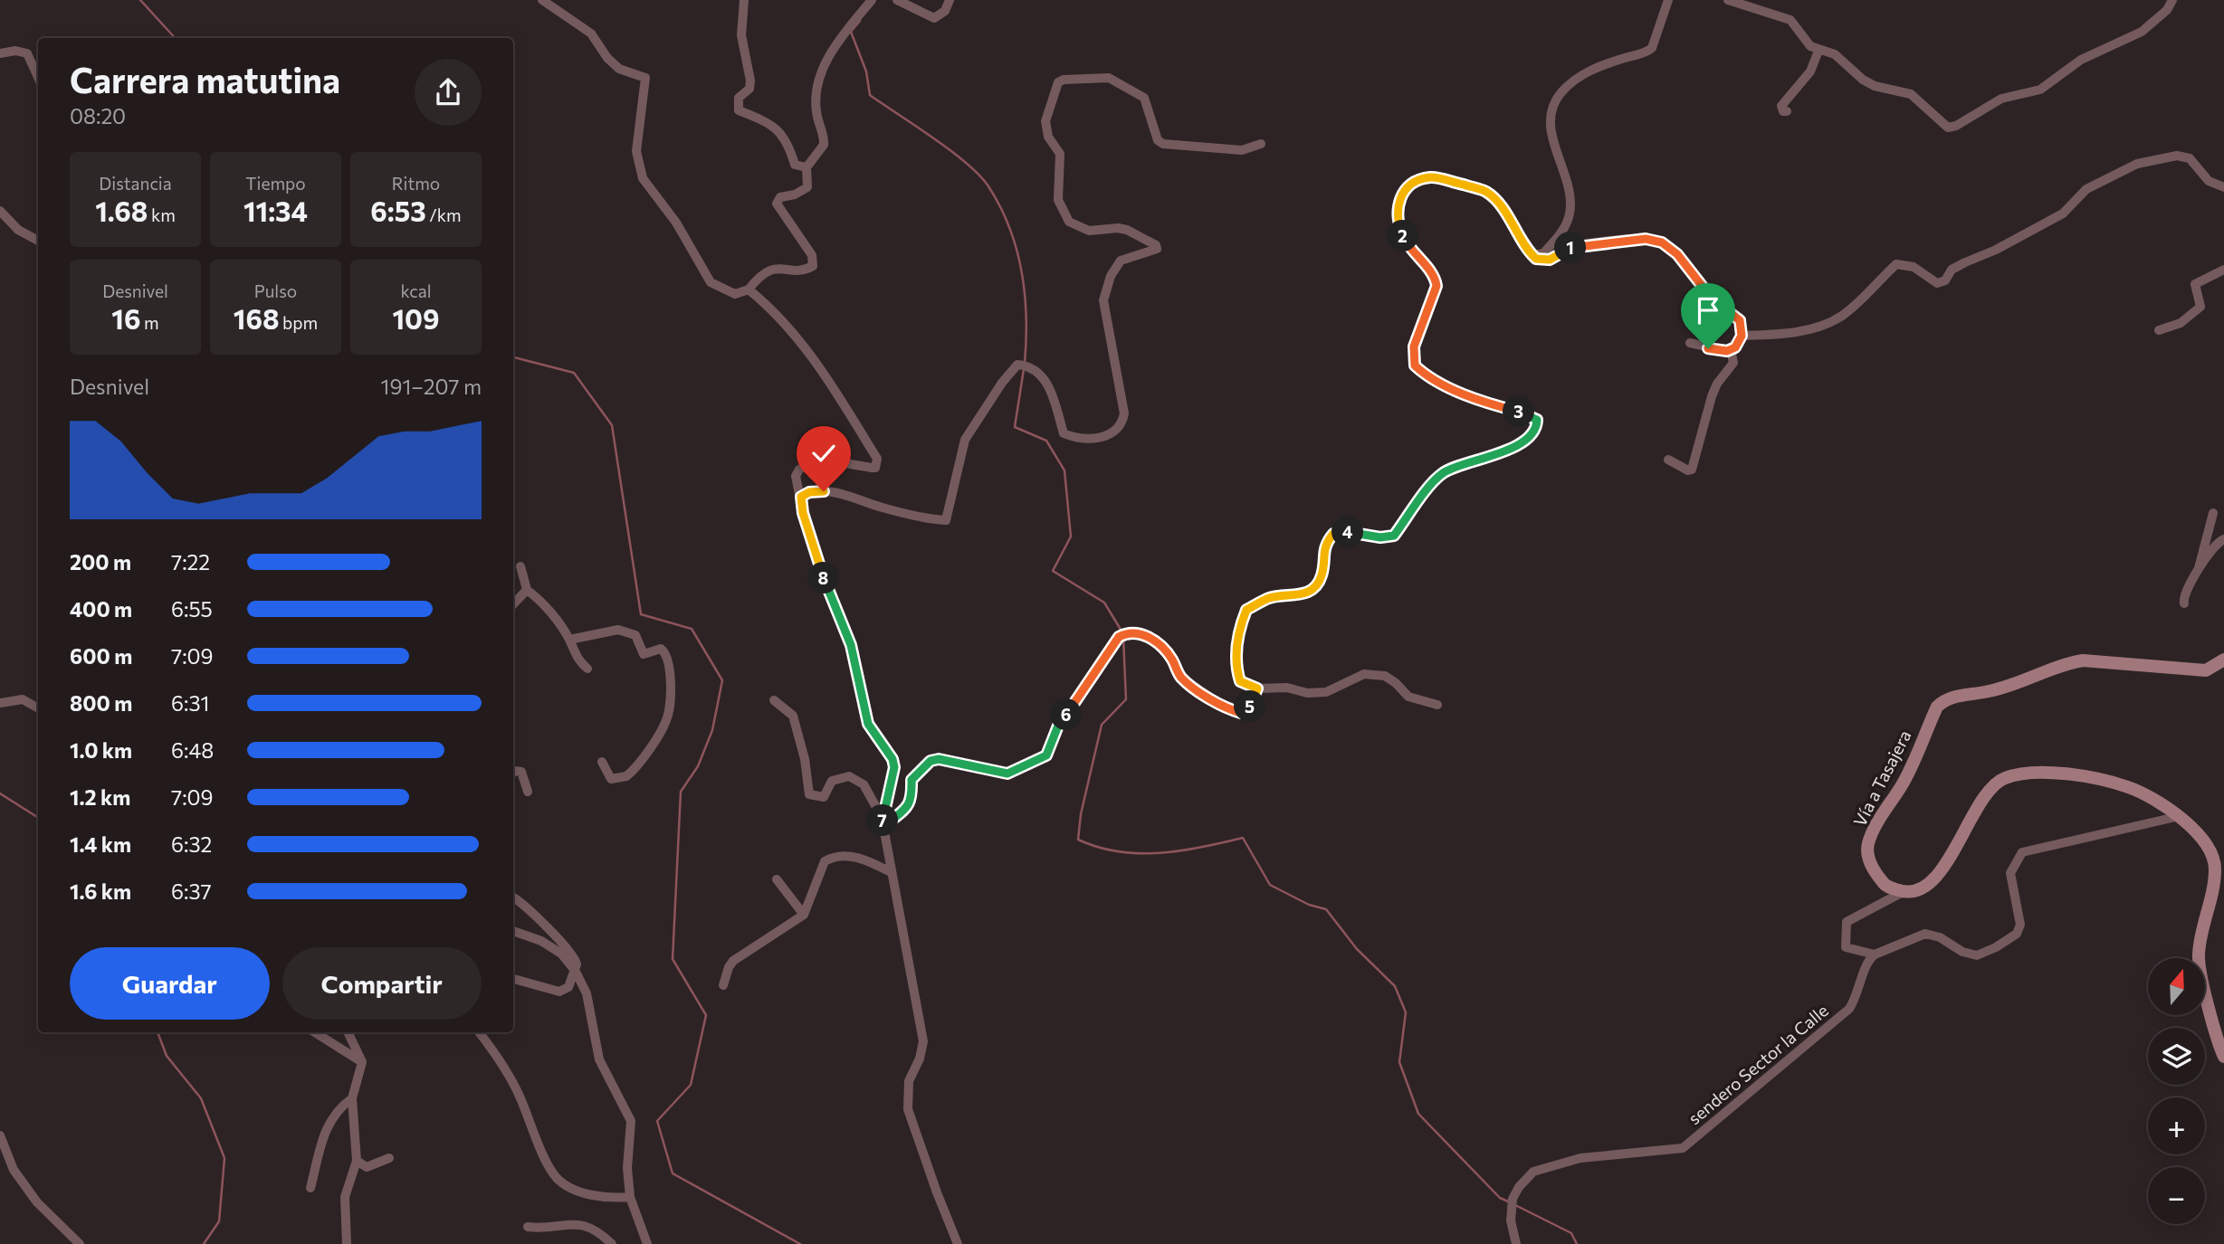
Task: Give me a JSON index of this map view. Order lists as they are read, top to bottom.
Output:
{
  "streets": {
    "street": ["Vía a Tasajera", "sendero Sector la Calle"]
  },
  "north": "top",
  "page": {
    "heading": ["Carrera matutina", "08:20"],
    "stats": [
      ["Distancia", "1.68 km"],
      ["Tiempo", "11:34"],
      ["Ritmo", "6:53 /km"],
      ["Desnivel", "16 m"],
      ["Pulso", "168 bpm"],
      ["kcal", "109"]
    ],
    "pins": [
      "2",
      "1",
      "3",
      "4",
      "8",
      "5",
      "6",
      "7"
    ],
    "chart": ["Desnivel", "191–207 m"],
    "list": [
      {
        "name": "200 m",
        "note": "7:22"
      },
      {
        "name": "400 m",
        "note": "6:55"
      },
      {
        "name": "600 m",
        "note": "7:09"
      },
      {
        "name": "800 m",
        "note": "6:31"
      },
      {
        "name": "1.0 km",
        "note": "6:48"
      },
      {
        "name": "1.2 km",
        "note": "7:09"
      },
      {
        "name": "1.4 km",
        "note": "6:32"
      },
      {
        "name": "1.6 km",
        "note": "6:37"
      }
    ],
    "buttons": ["Guardar", "Compartir"],
    "map_buttons": ["+", "−"]
  }
}
